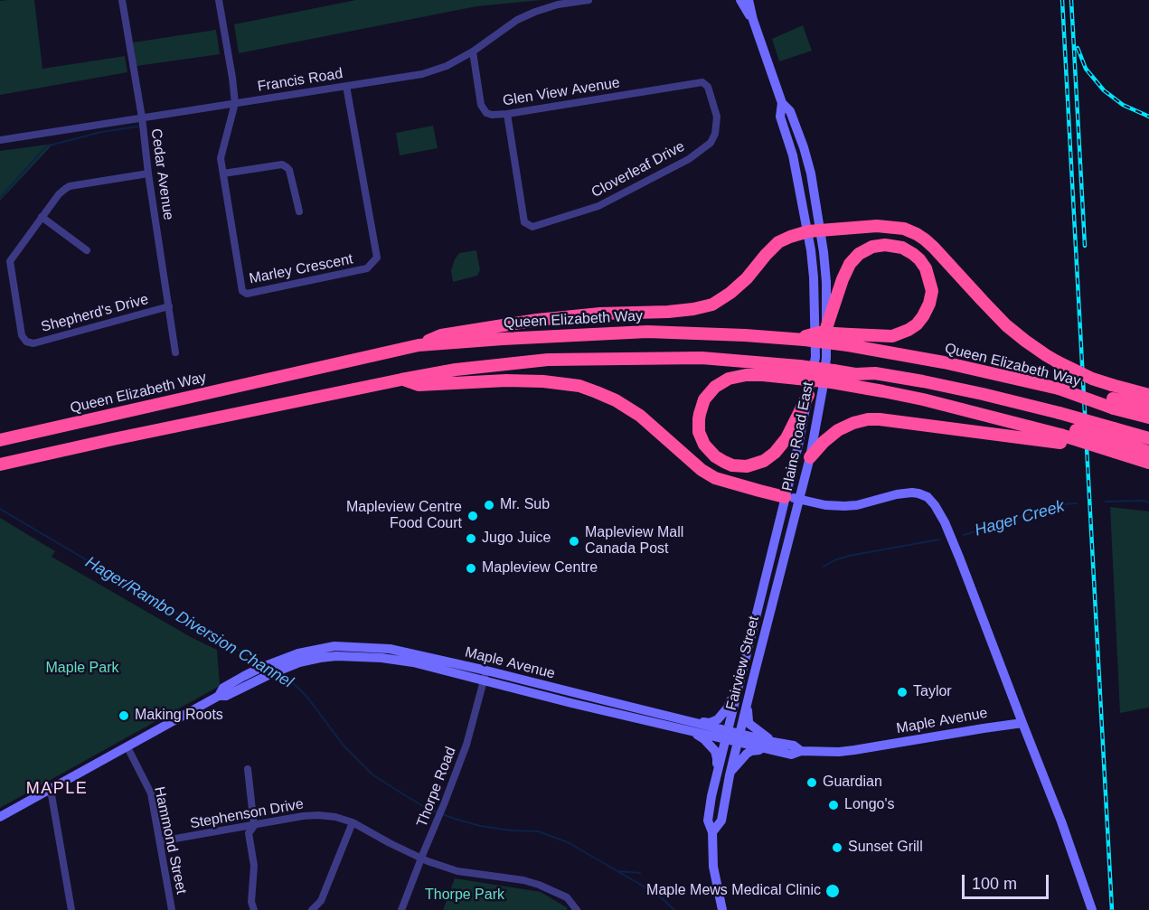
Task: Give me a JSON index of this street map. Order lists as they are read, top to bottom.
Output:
{
  "streets": {
    "highway": ["Queen Elizabeth Way"],
    "main road": ["Plains Road East", "Maple Avenue", "Fairview Street"],
    "street": [
      "Francis Road",
      "Glen View Avenue",
      "Cloverleaf Drive",
      "Cedar Avenue",
      "Marley Crescent",
      "Shepherd's Drive",
      "Thorpe Road",
      "Stephenson Drive",
      "Hammond Street"
    ]
  },
  "crossings": [
    ["Francis Road", "Glen View Avenue"],
    ["Francis Road", "Cedar Avenue"],
    ["Francis Road", "Marley Crescent"],
    ["Glen View Avenue", "Cloverleaf Drive"],
    ["Cedar Avenue", "Shepherd's Drive"],
    ["Plains Road East", "Maple Avenue"],
    ["Plains Road East", "Fairview Street"],
    ["Maple Avenue", "Fairview Street"],
    ["Maple Avenue", "Thorpe Road"],
    ["Maple Avenue", "Hammond Street"],
    ["Thorpe Road", "Stephenson Drive"],
    ["Stephenson Drive", "Hammond Street"]
  ],
  "districts": ["MAPLE"],
  "water": ["Hager Creek", "Hager/Rambo Diversion Channel"],
  "parks": ["Maple Park", "Thorpe Park"],
  "places": [
    "Mr. Sub",
    "Mapleview Centre Food Court",
    "Jugo Juice",
    "Mapleview Mall Canada Post",
    "Mapleview Centre",
    "Taylor",
    "Making Roots",
    "Guardian",
    "Longo's",
    "Sunset Grill",
    "Maple Mews Medical Clinic"
  ],
  "scale_bar": "100 m"
}
